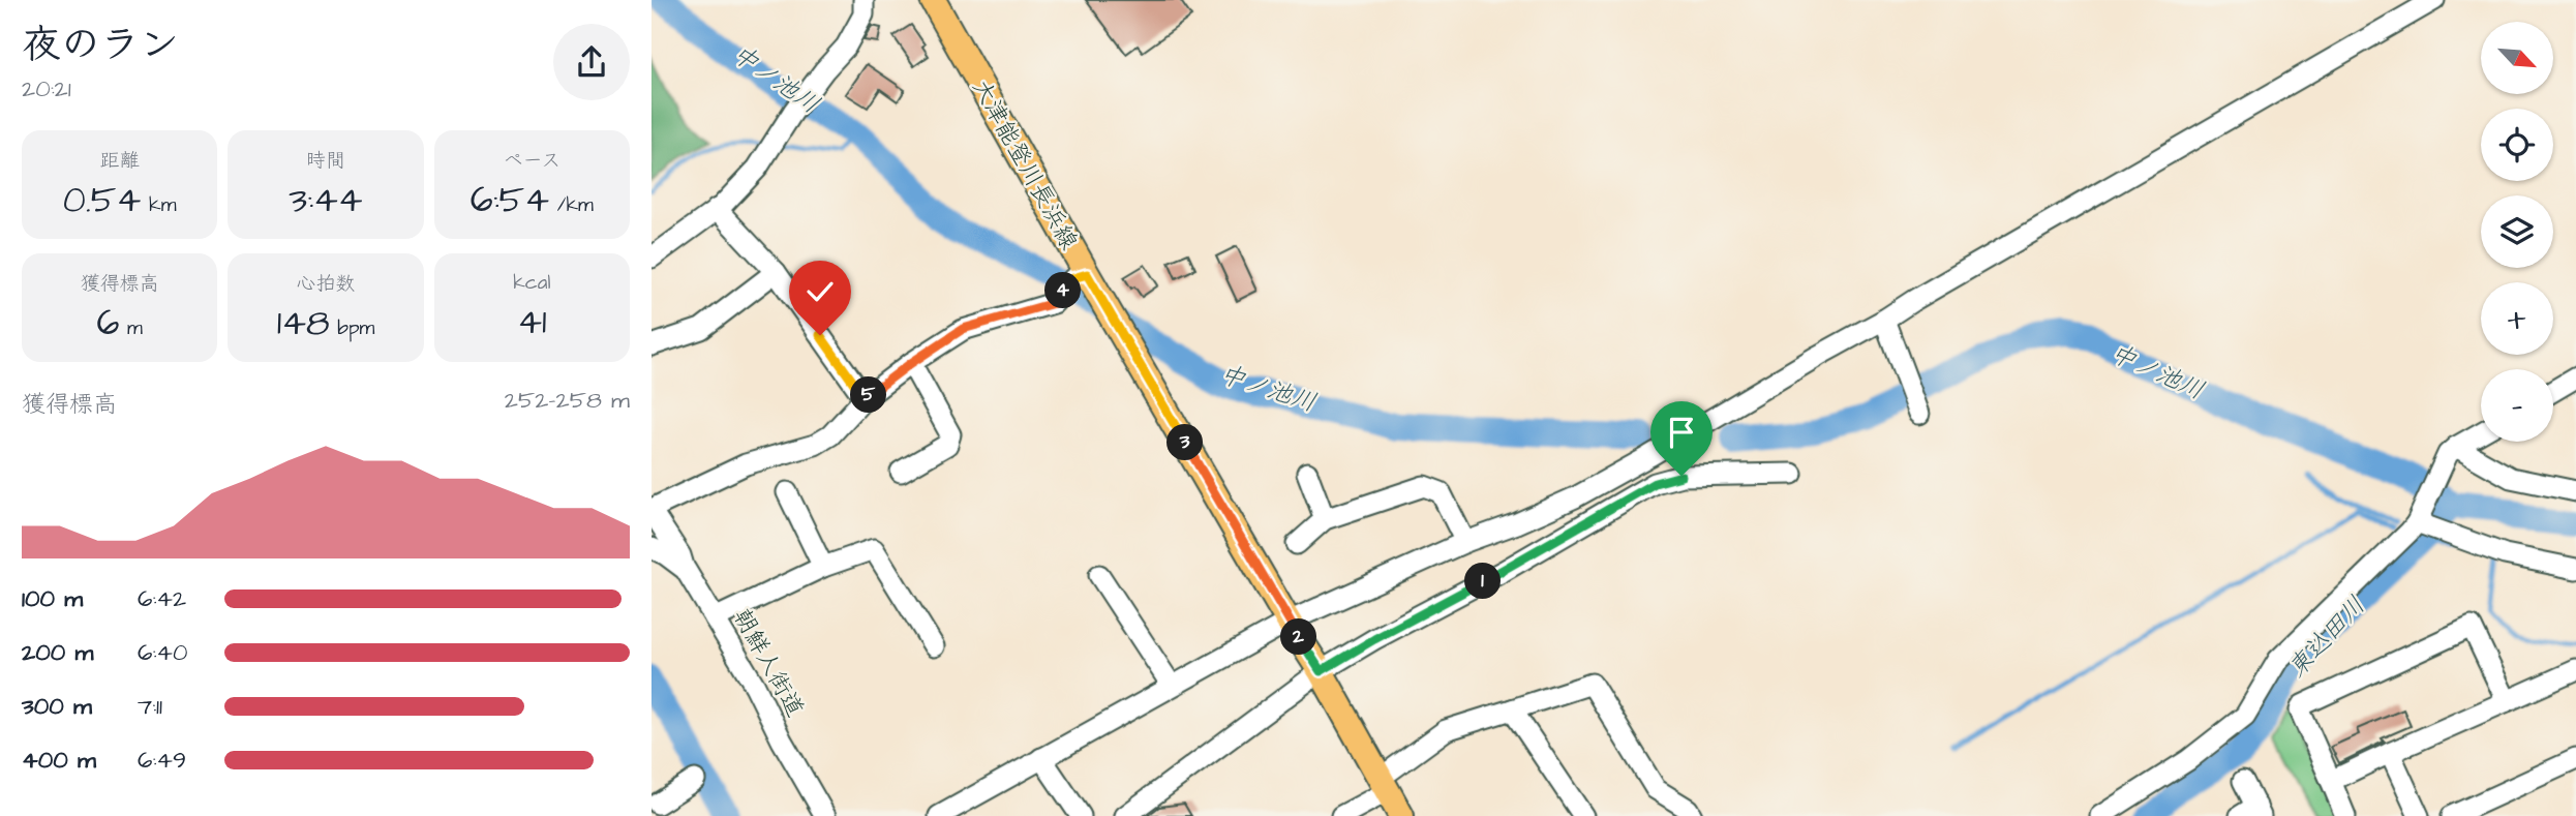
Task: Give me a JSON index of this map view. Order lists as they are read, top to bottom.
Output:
{
  "streets": {
    "main road": ["大津能登川長浜線"],
    "street": ["朝鮮人街道"]
  },
  "water": ["中ノ池川", "東込田川"],
  "north": "bottom right",
  "page": {
    "heading": ["夜のラン", "20:21"],
    "map_buttons": ["+", "−"],
    "stats": [
      ["距離", "0.54 km"],
      ["時間", "3:44"],
      ["ペース", "6:54 /km"],
      ["獲得標高", "6 m"],
      ["心拍数", "148 bpm"],
      ["kcal", "41"]
    ],
    "pins": [
      "4",
      "5",
      "3",
      "1",
      "2"
    ],
    "chart": ["獲得標高", "252–258 m"],
    "list": [
      {
        "name": "100 m",
        "note": "6:42"
      },
      {
        "name": "200 m",
        "note": "6:40"
      },
      {
        "name": "300 m",
        "note": "7:11"
      },
      {
        "name": "400 m",
        "note": "6:49"
      }
    ]
  }
}
